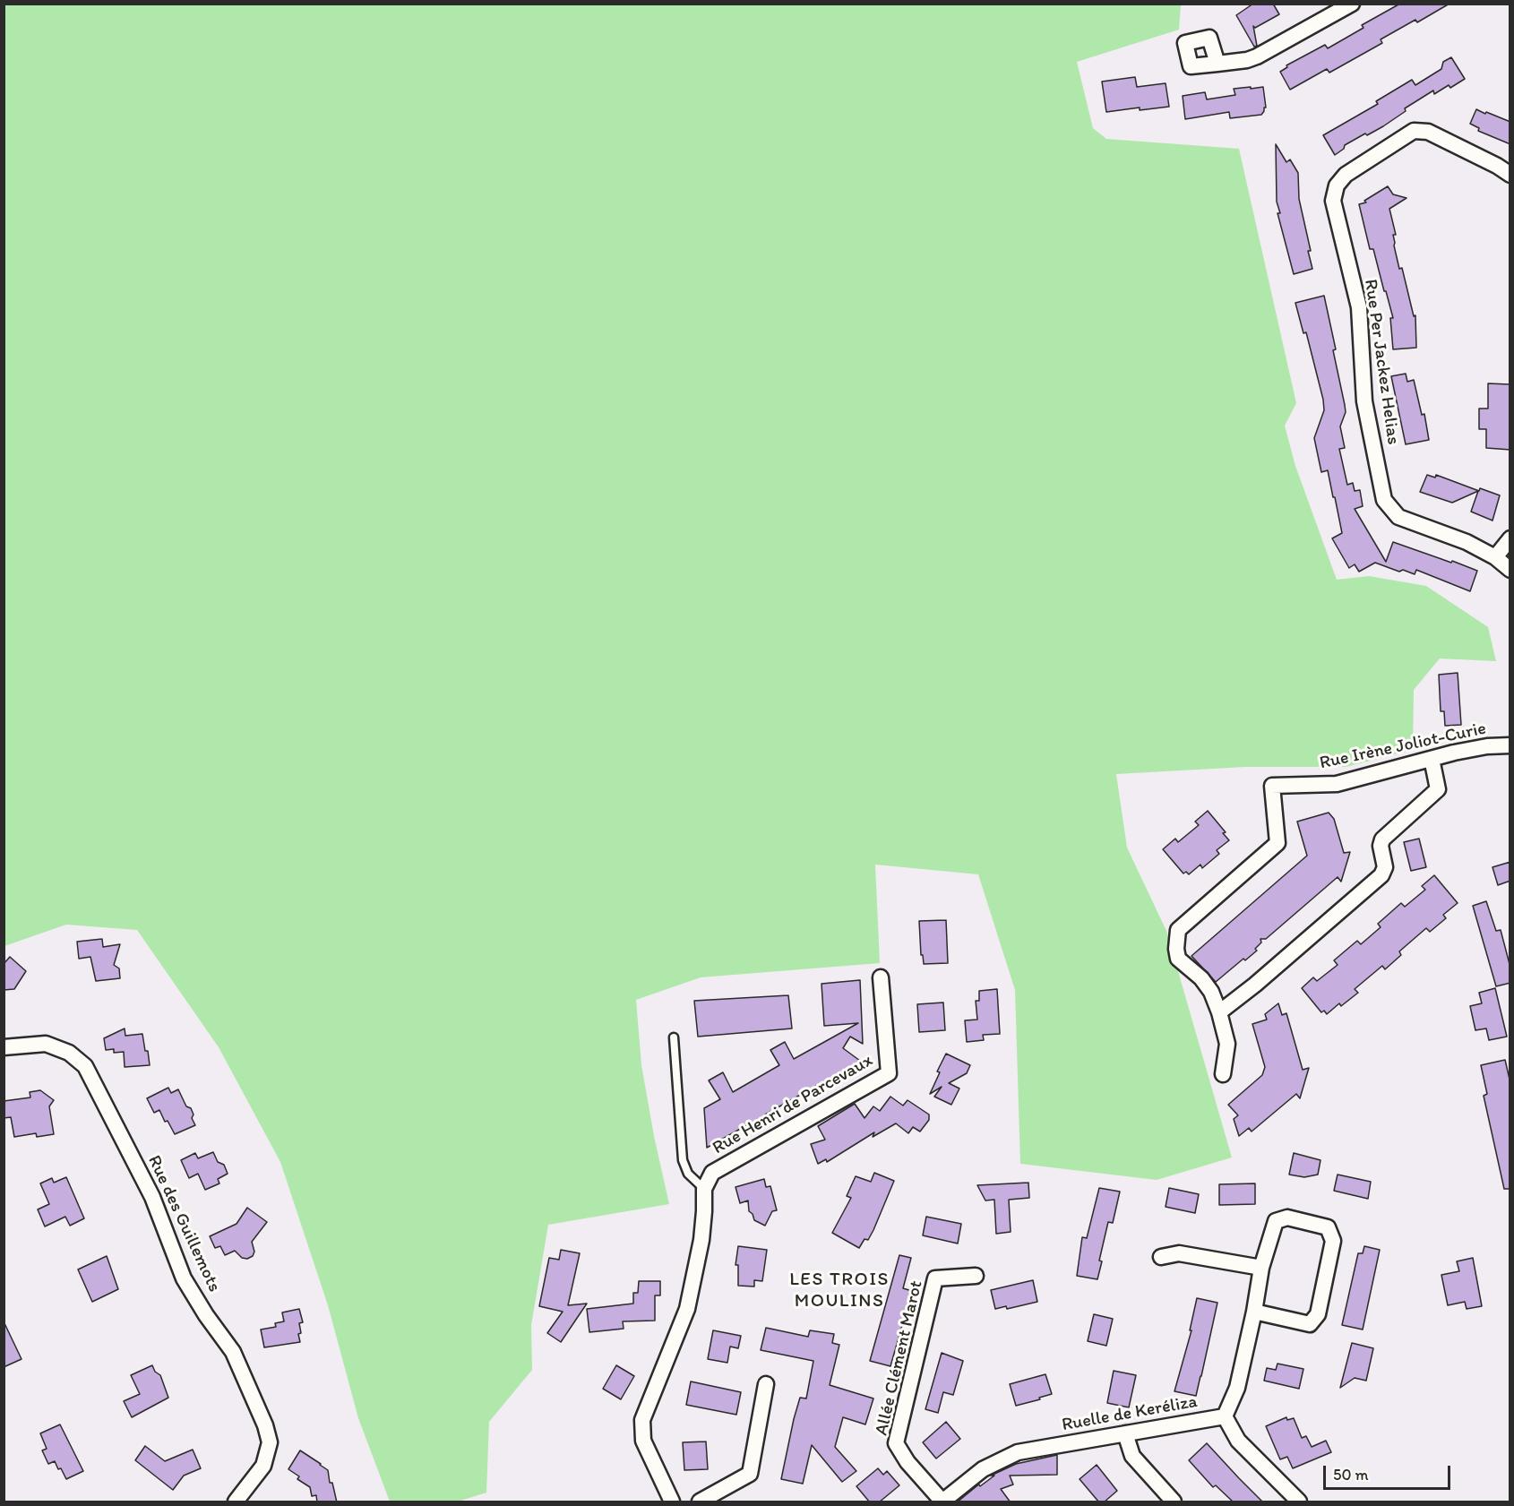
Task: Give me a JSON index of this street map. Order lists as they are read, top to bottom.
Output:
{
  "streets": {
    "street": [
      "Rue Per Jackez Helias",
      "Rue Irène Joliot-Curie",
      "Rue Henri de Parcevaux",
      "Rue des Guillemots",
      "Allée Clément Marot",
      "Ruelle de Keréliza"
    ]
  },
  "crossings": [
    ["Allée Clément Marot", "Ruelle de Keréliza"]
  ],
  "districts": ["LES TROIS MOULINS"],
  "scale_bar": "50 m"
}
